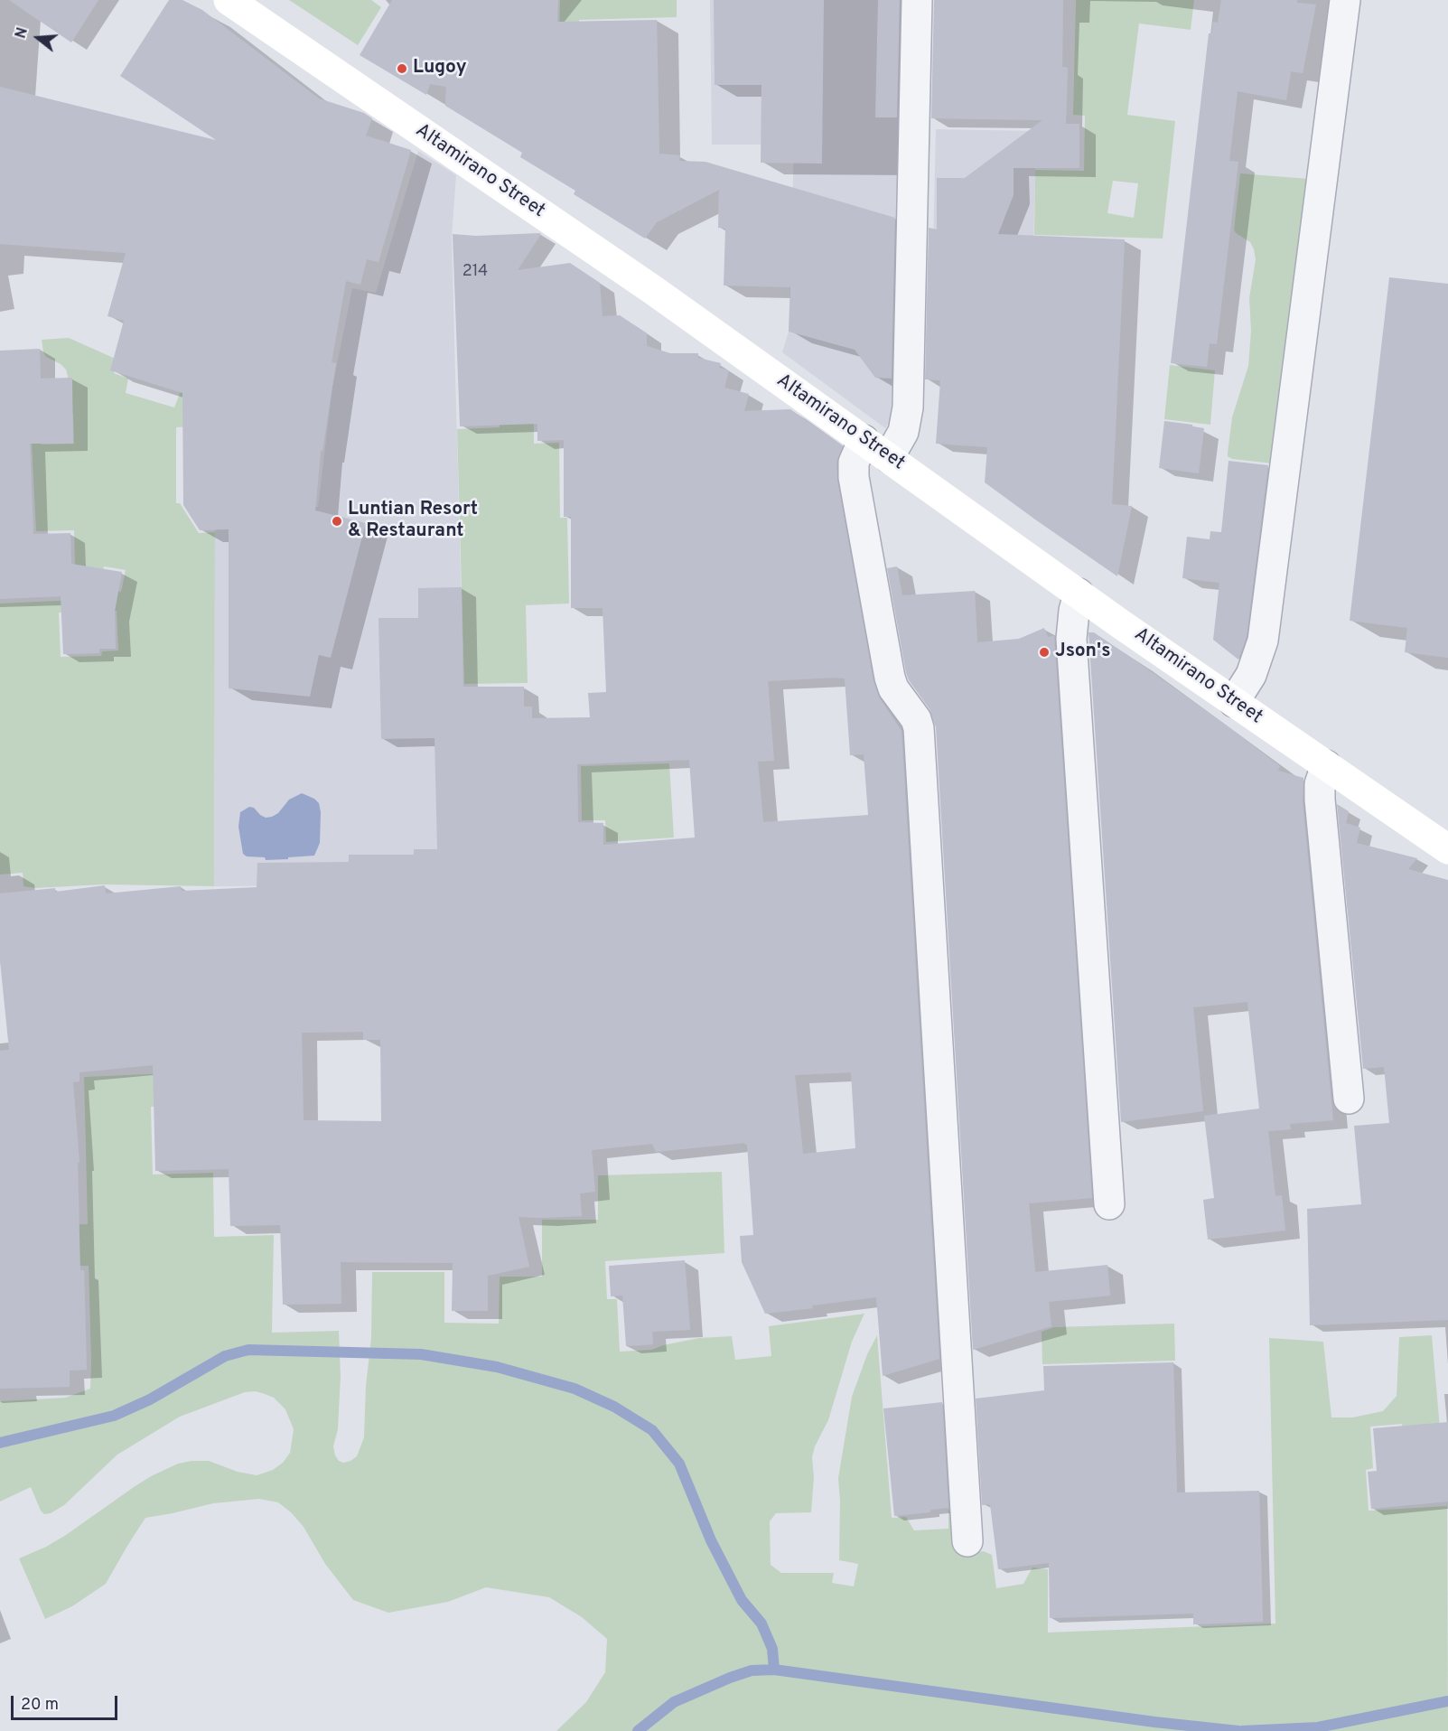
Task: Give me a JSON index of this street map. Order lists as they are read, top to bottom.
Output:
{
  "streets": {
    "main road": ["Altamirano Street"]
  },
  "places": ["Lugoy", "Luntian Resort & Restaurant", "Json's"],
  "house_numbers": ["214"],
  "scale_bar": "20 m",
  "north": "left"
}
